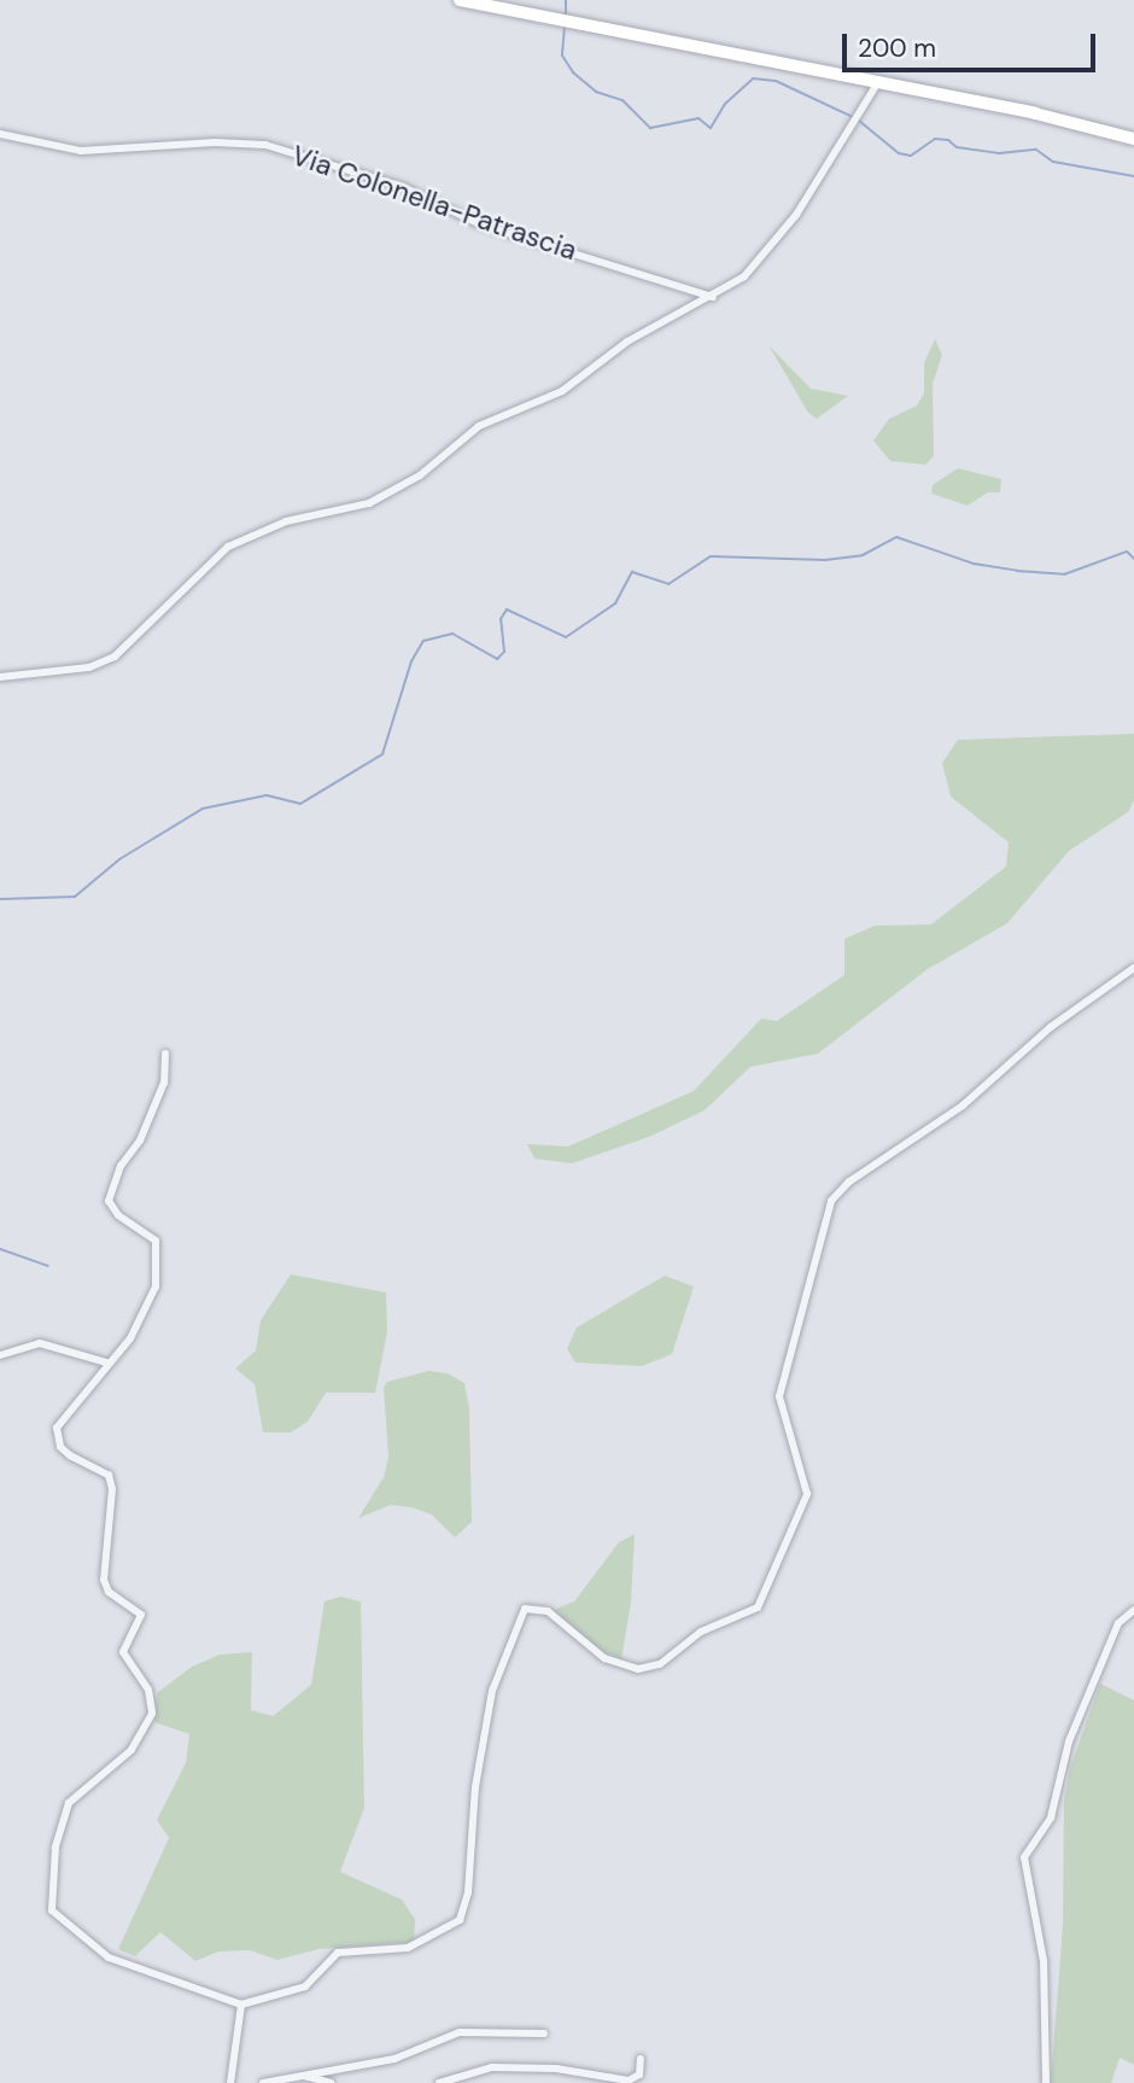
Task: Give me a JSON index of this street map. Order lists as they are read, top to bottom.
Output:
{
  "streets": {
    "street": ["Via Colonella-Patrascia"]
  },
  "scale_bar": "200 m"
}
